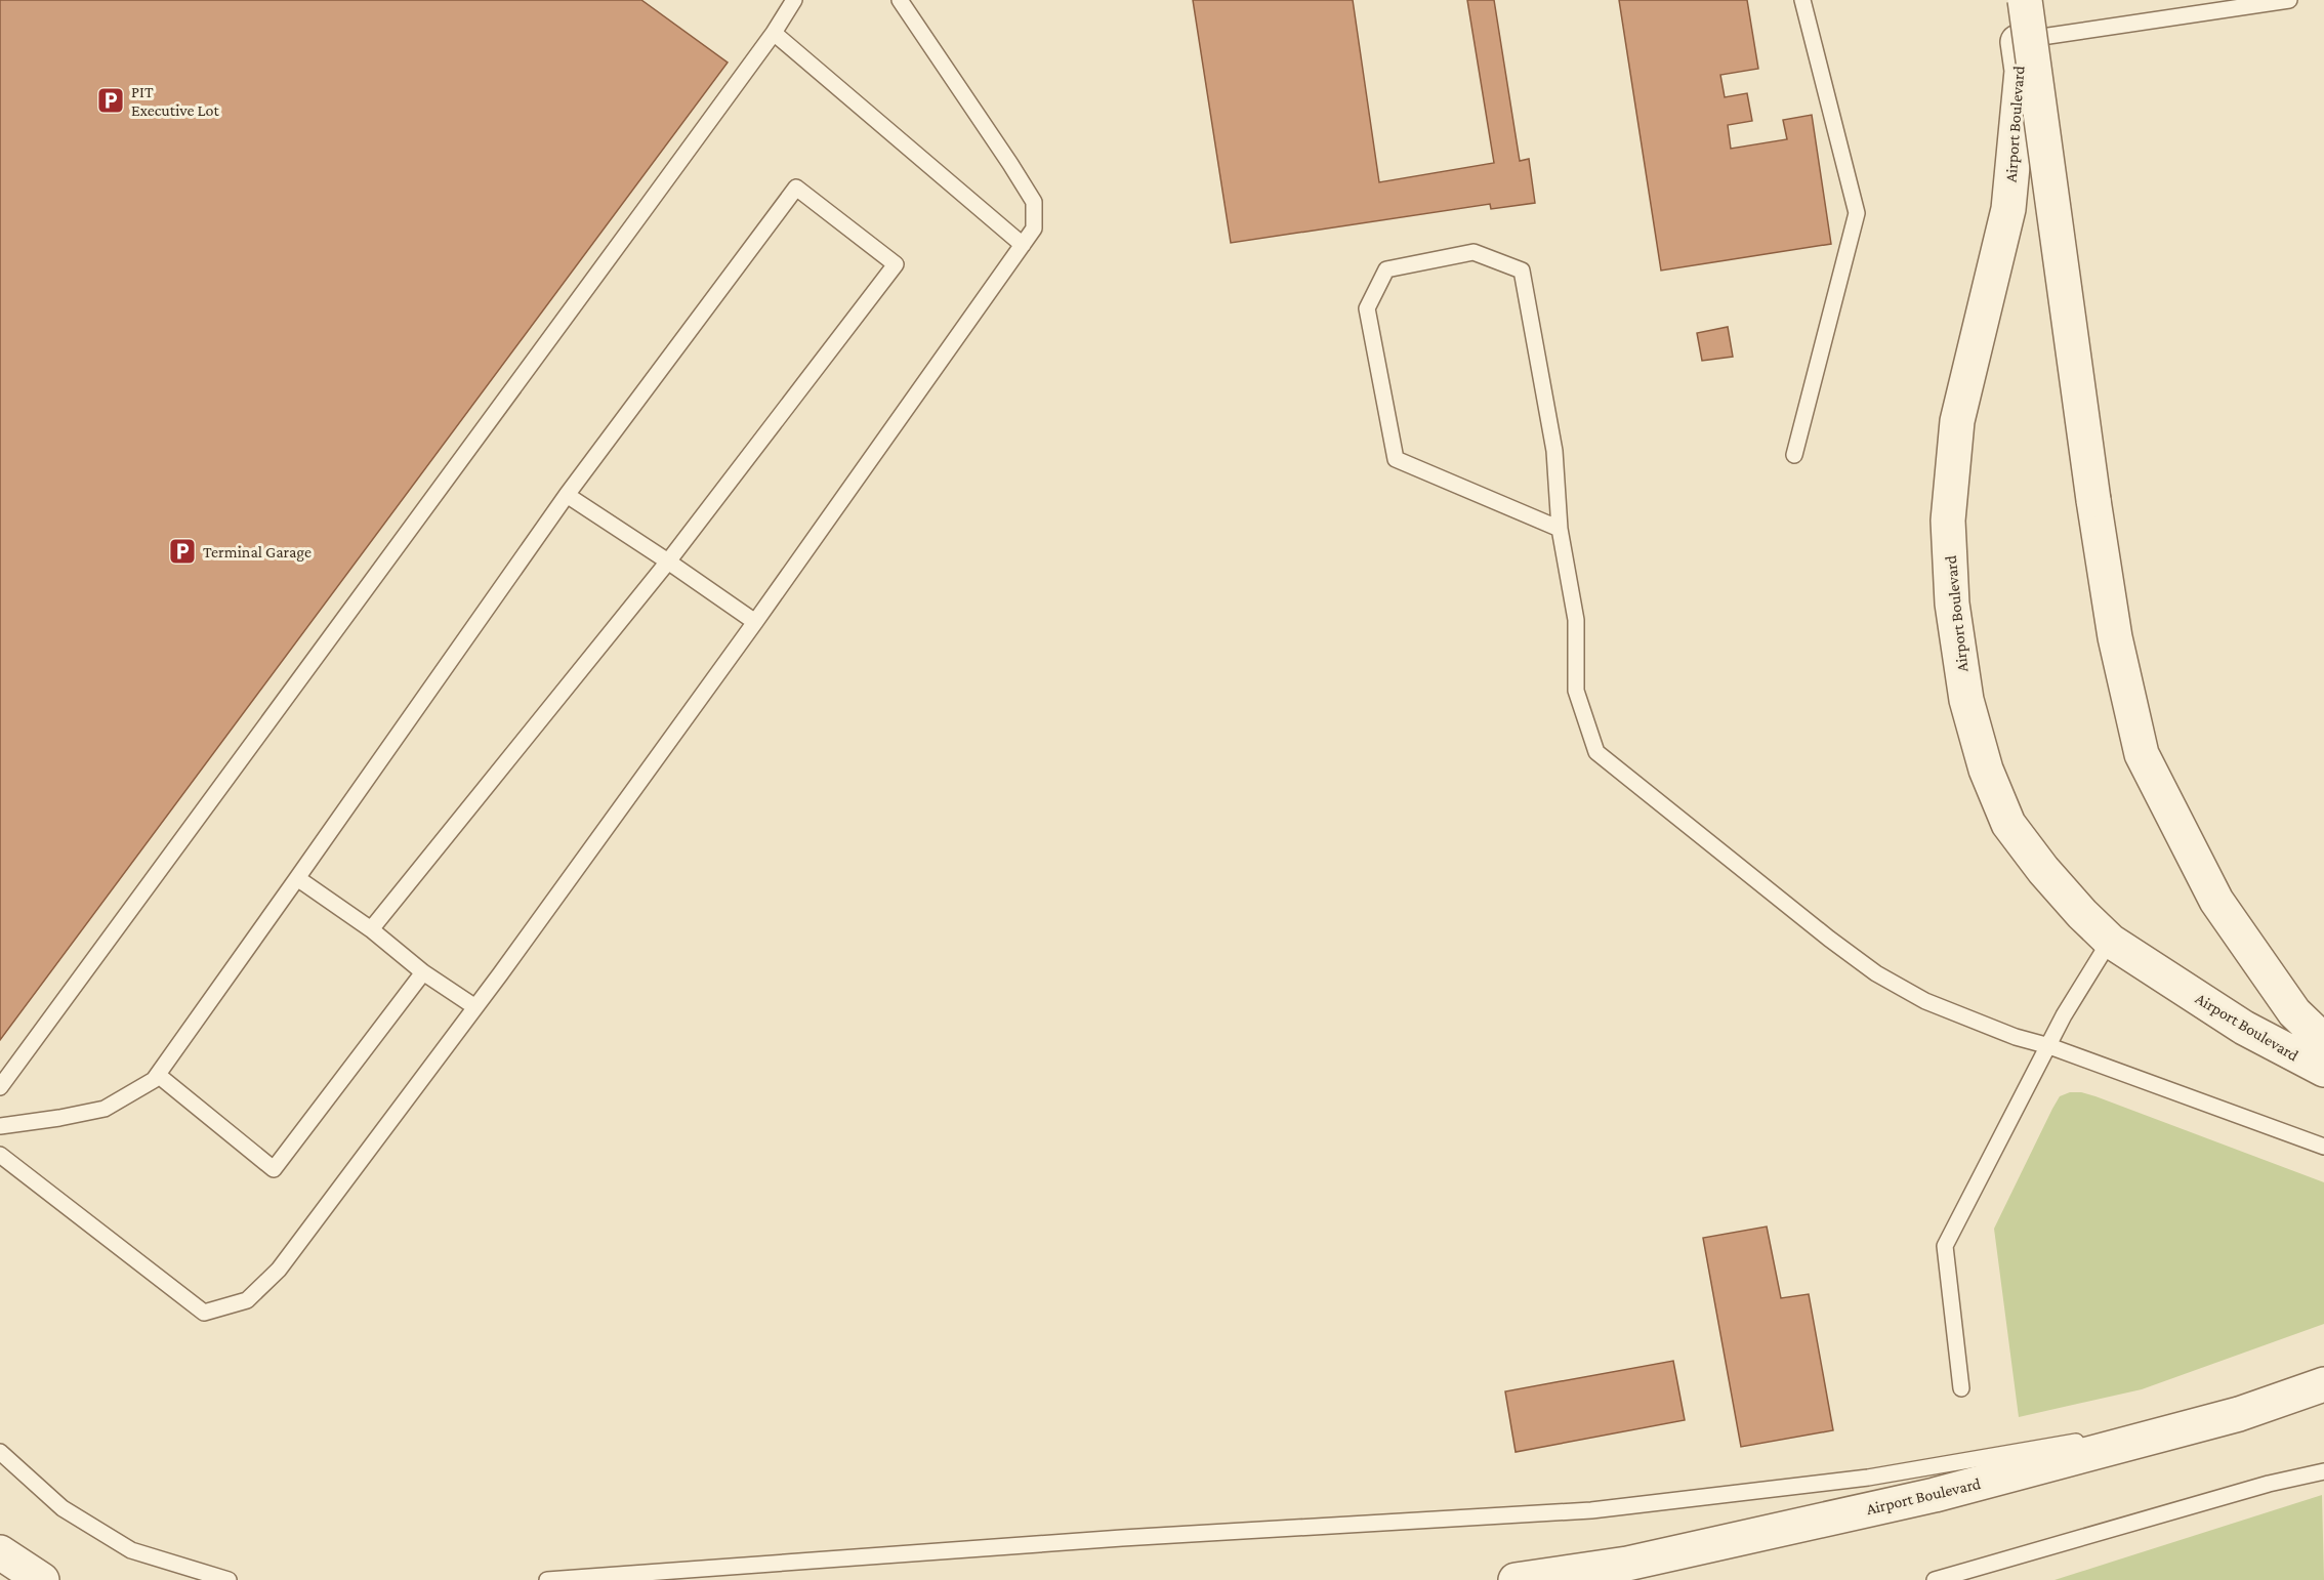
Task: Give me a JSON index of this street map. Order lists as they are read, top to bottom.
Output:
{
  "streets": {
    "street": ["Airport Boulevard"]
  },
  "places": {
    "parking": ["PIT Executive Lot", "Terminal Garage"]
  }
}
